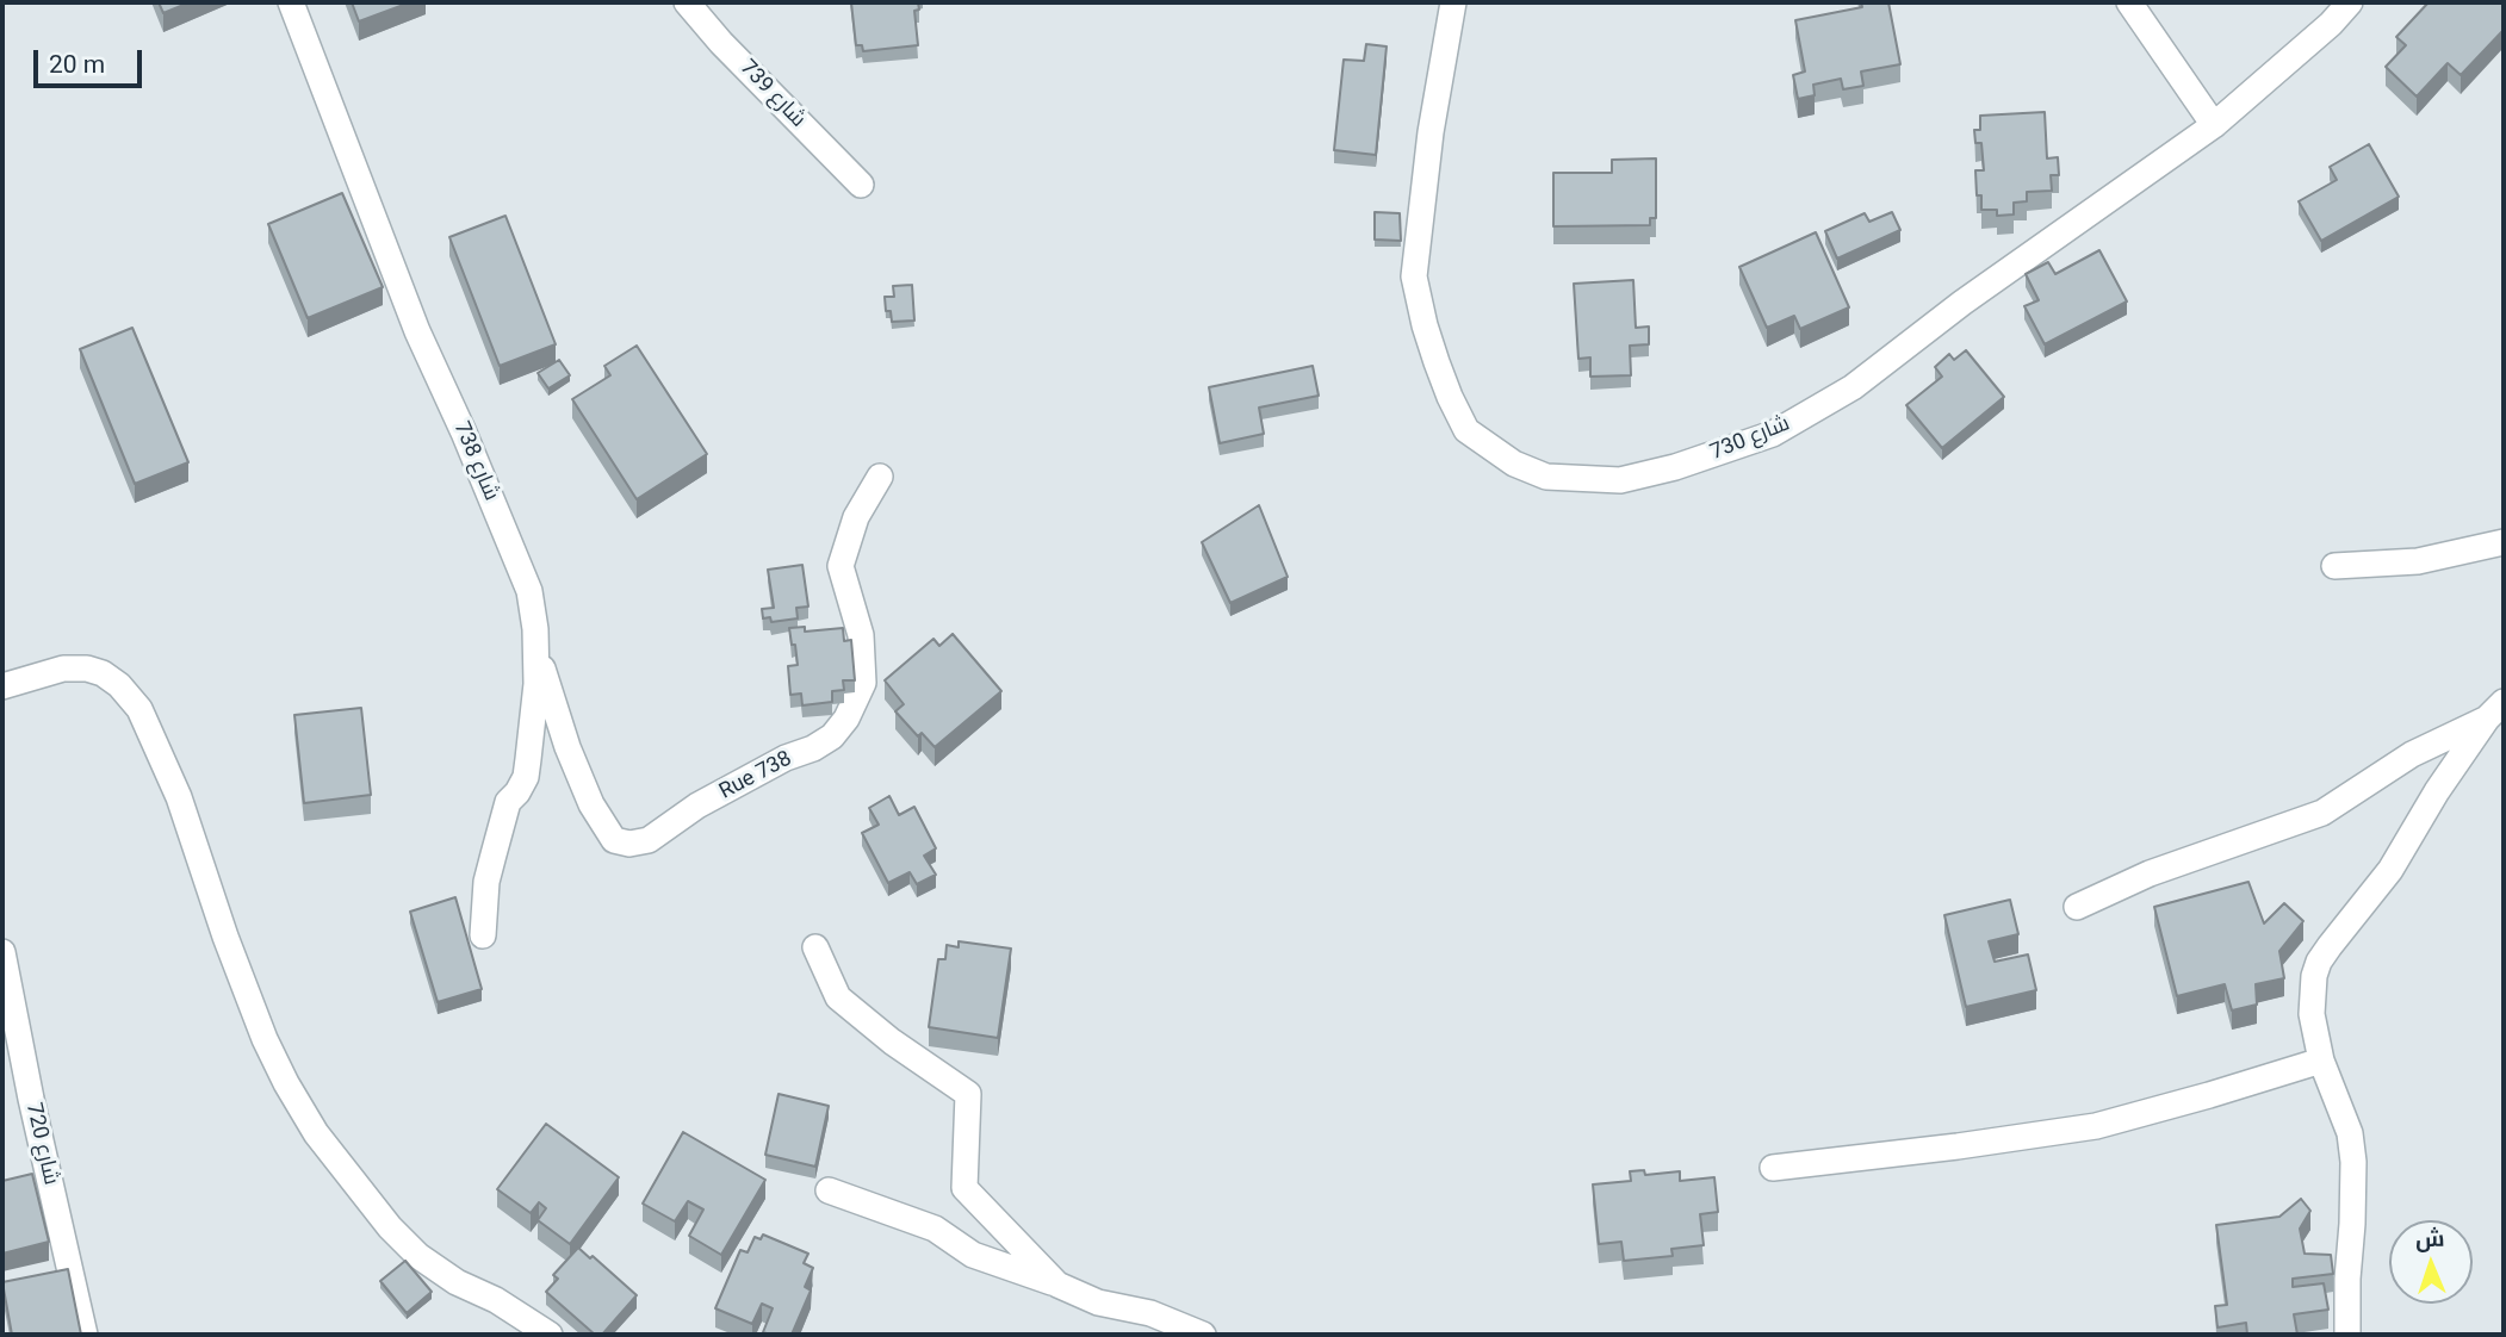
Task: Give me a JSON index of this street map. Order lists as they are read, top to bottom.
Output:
{
  "streets": {
    "street": [
      "شارع 739",
      "شارع 730",
      "شارع 738",
      "Rue 738",
      "شارع 720"
    ]
  },
  "crossings": [
    ["شارع 738", "Rue 738"]
  ],
  "scale_bar": "20 m",
  "north": "top"
}
